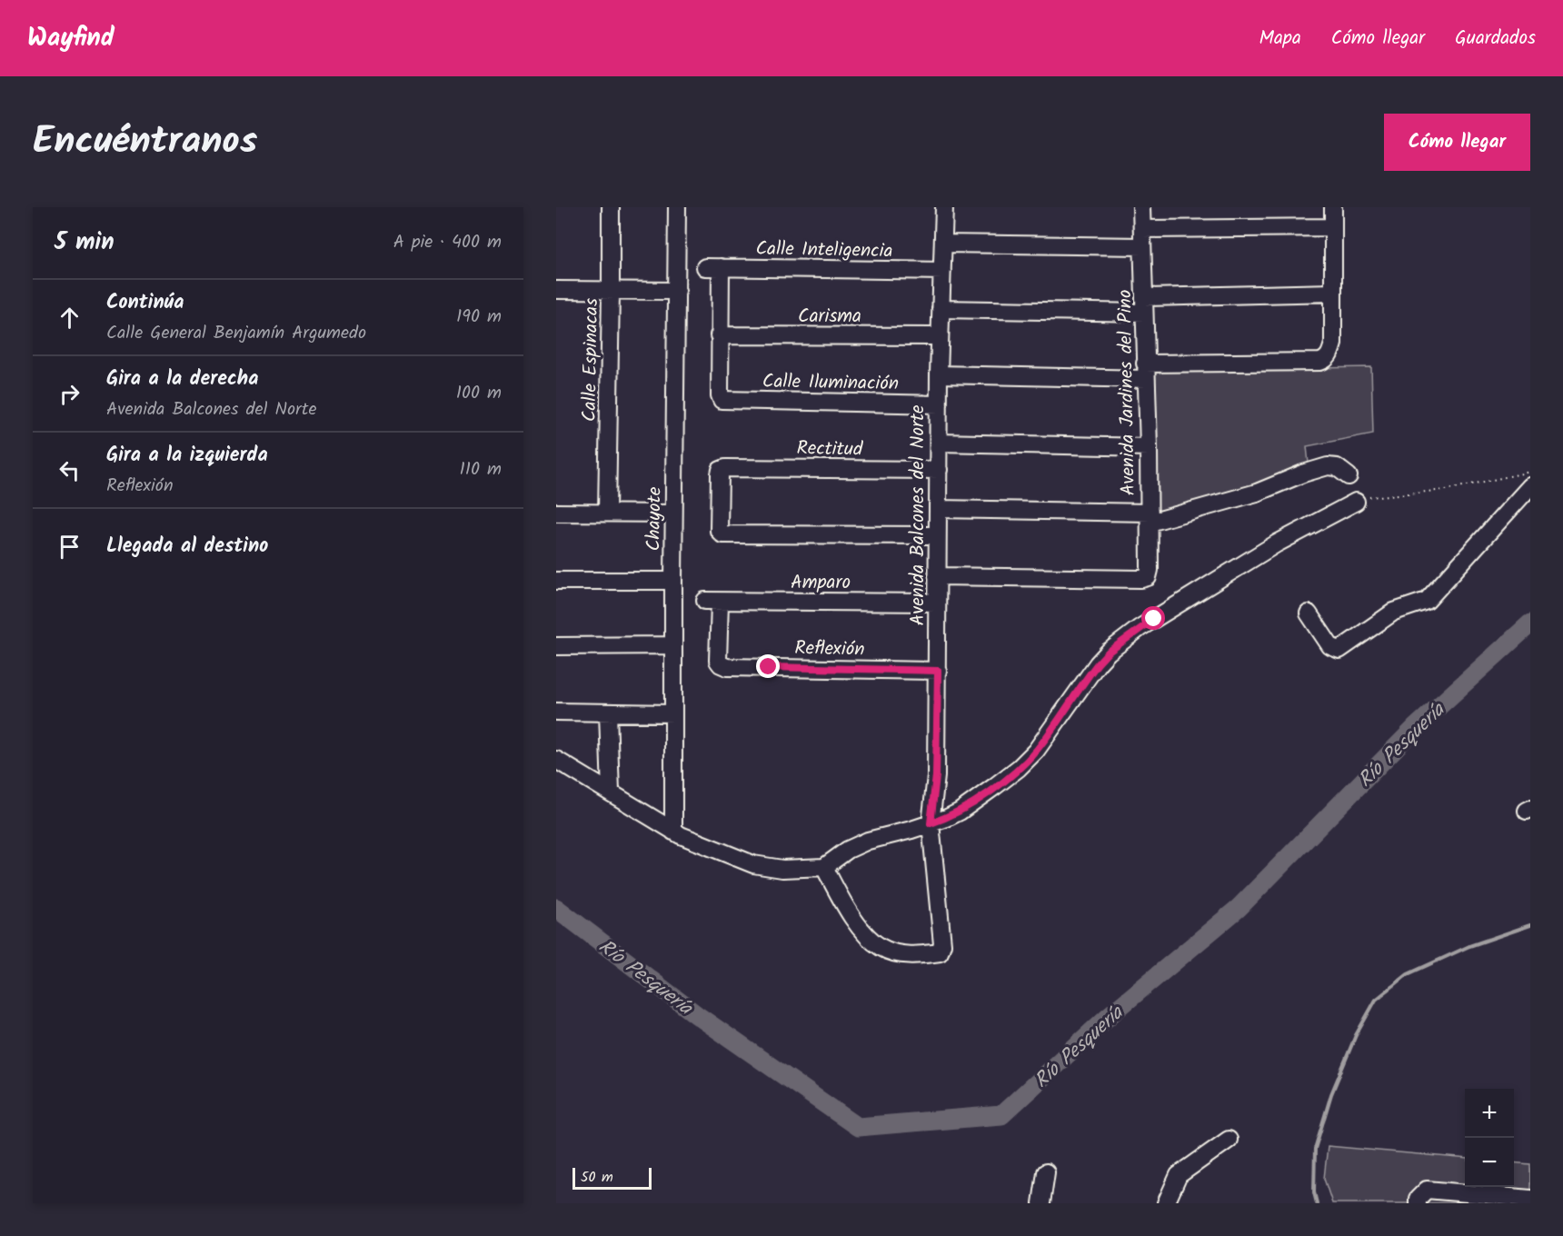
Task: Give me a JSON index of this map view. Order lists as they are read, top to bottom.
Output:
{
  "streets": {
    "street": [
      "Calle Inteligencia",
      "Carisma",
      "Calle Espinacas",
      "Calle Iluminación",
      "Avenida Jardines del Pino",
      "Rectitud",
      "Avenida Balcones del Norte",
      "Chayote",
      "Amparo",
      "Reflexión"
    ]
  },
  "crossings": [
    ["Calle Inteligencia", "Carisma"],
    ["Calle Inteligencia", "Calle Iluminación"],
    ["Calle Inteligencia", "Avenida Balcones del Norte"],
    ["Carisma", "Calle Iluminación"],
    ["Carisma", "Avenida Balcones del Norte"],
    ["Calle Iluminación", "Avenida Balcones del Norte"],
    ["Avenida Jardines del Pino", "Avenida Balcones del Norte"],
    ["Rectitud", "Avenida Balcones del Norte"],
    ["Avenida Balcones del Norte", "Amparo"],
    ["Avenida Balcones del Norte", "Reflexión"],
    ["Amparo", "Reflexión"]
  ],
  "water": ["Río Pesquería"],
  "scale_bar": "50 m",
  "page": {
    "header": "Wayfind",
    "nav": ["Mapa", "Cómo llegar", "Guardados"],
    "title": "Encuéntranos",
    "buttons": "Cómo llegar",
    "heading": ["5 min", "A pie · 400 m"],
    "list": [
      ["Continúa", "Calle General Benjamín Argumedo", "190 m"],
      ["Gira a la derecha", "Avenida Balcones del Norte", "100 m"],
      ["Gira a la izquierda", "Reflexión", "110 m"],
      "Llegada al destino"
    ],
    "map_buttons": ["+", "−"],
    "scale": "50 m"
  }
}
